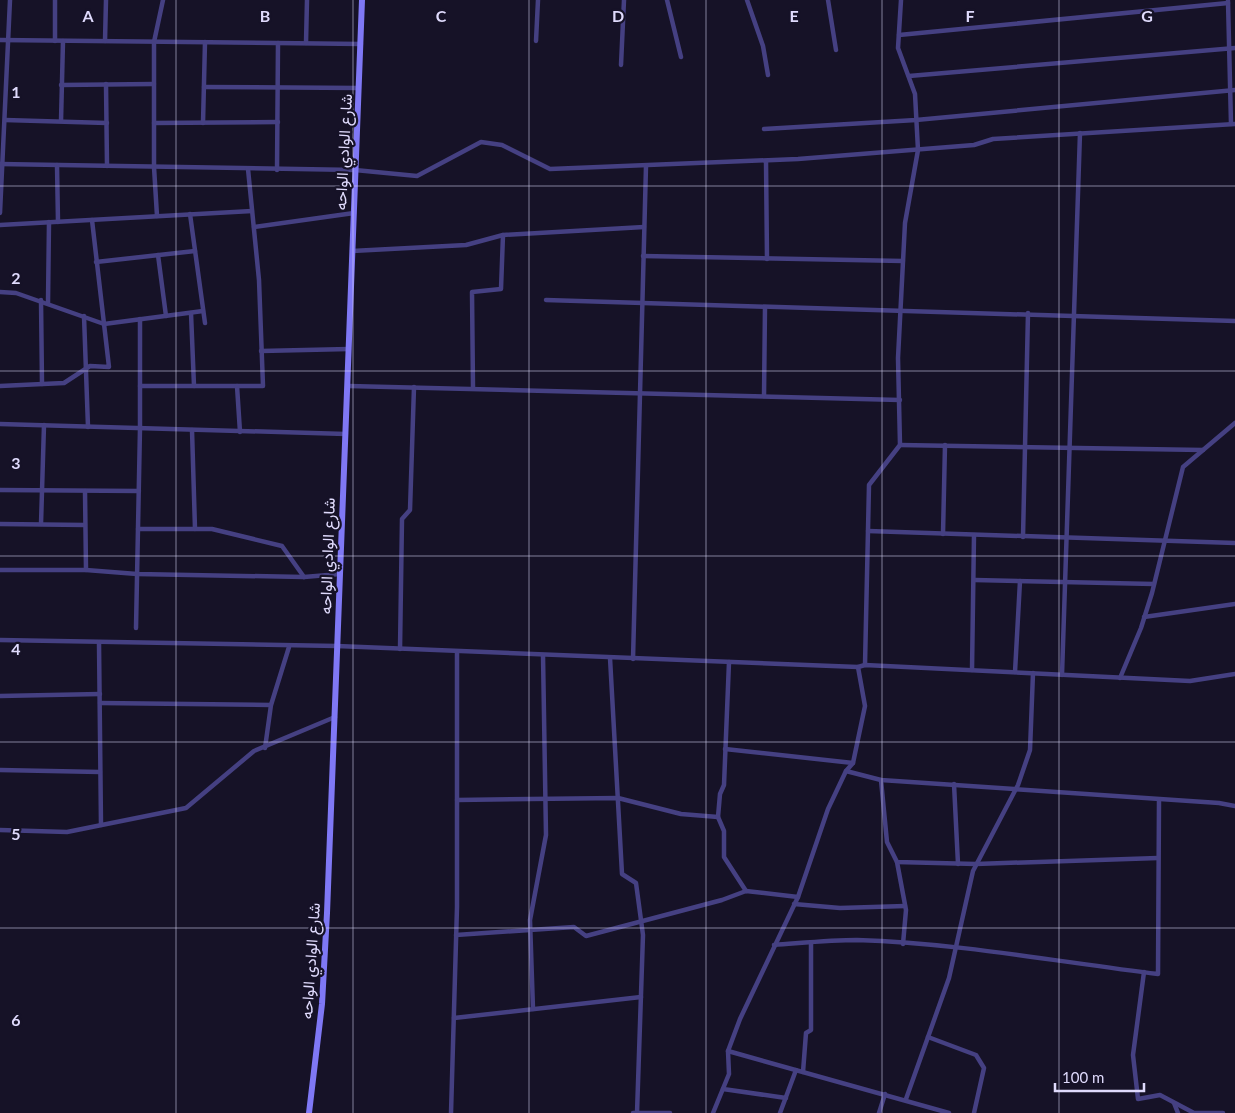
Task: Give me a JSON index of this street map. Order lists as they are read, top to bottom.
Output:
{
  "streets": {
    "main road": ["شارع الوادي الواحه"]
  },
  "scale_bar": "100 m",
  "grid": {
    "columns": [
      "A",
      "B",
      "C",
      "D",
      "E",
      "F",
      "G"
    ],
    "rows": [
      "1",
      "2",
      "3",
      "4",
      "5",
      "6"
    ]
  }
}
